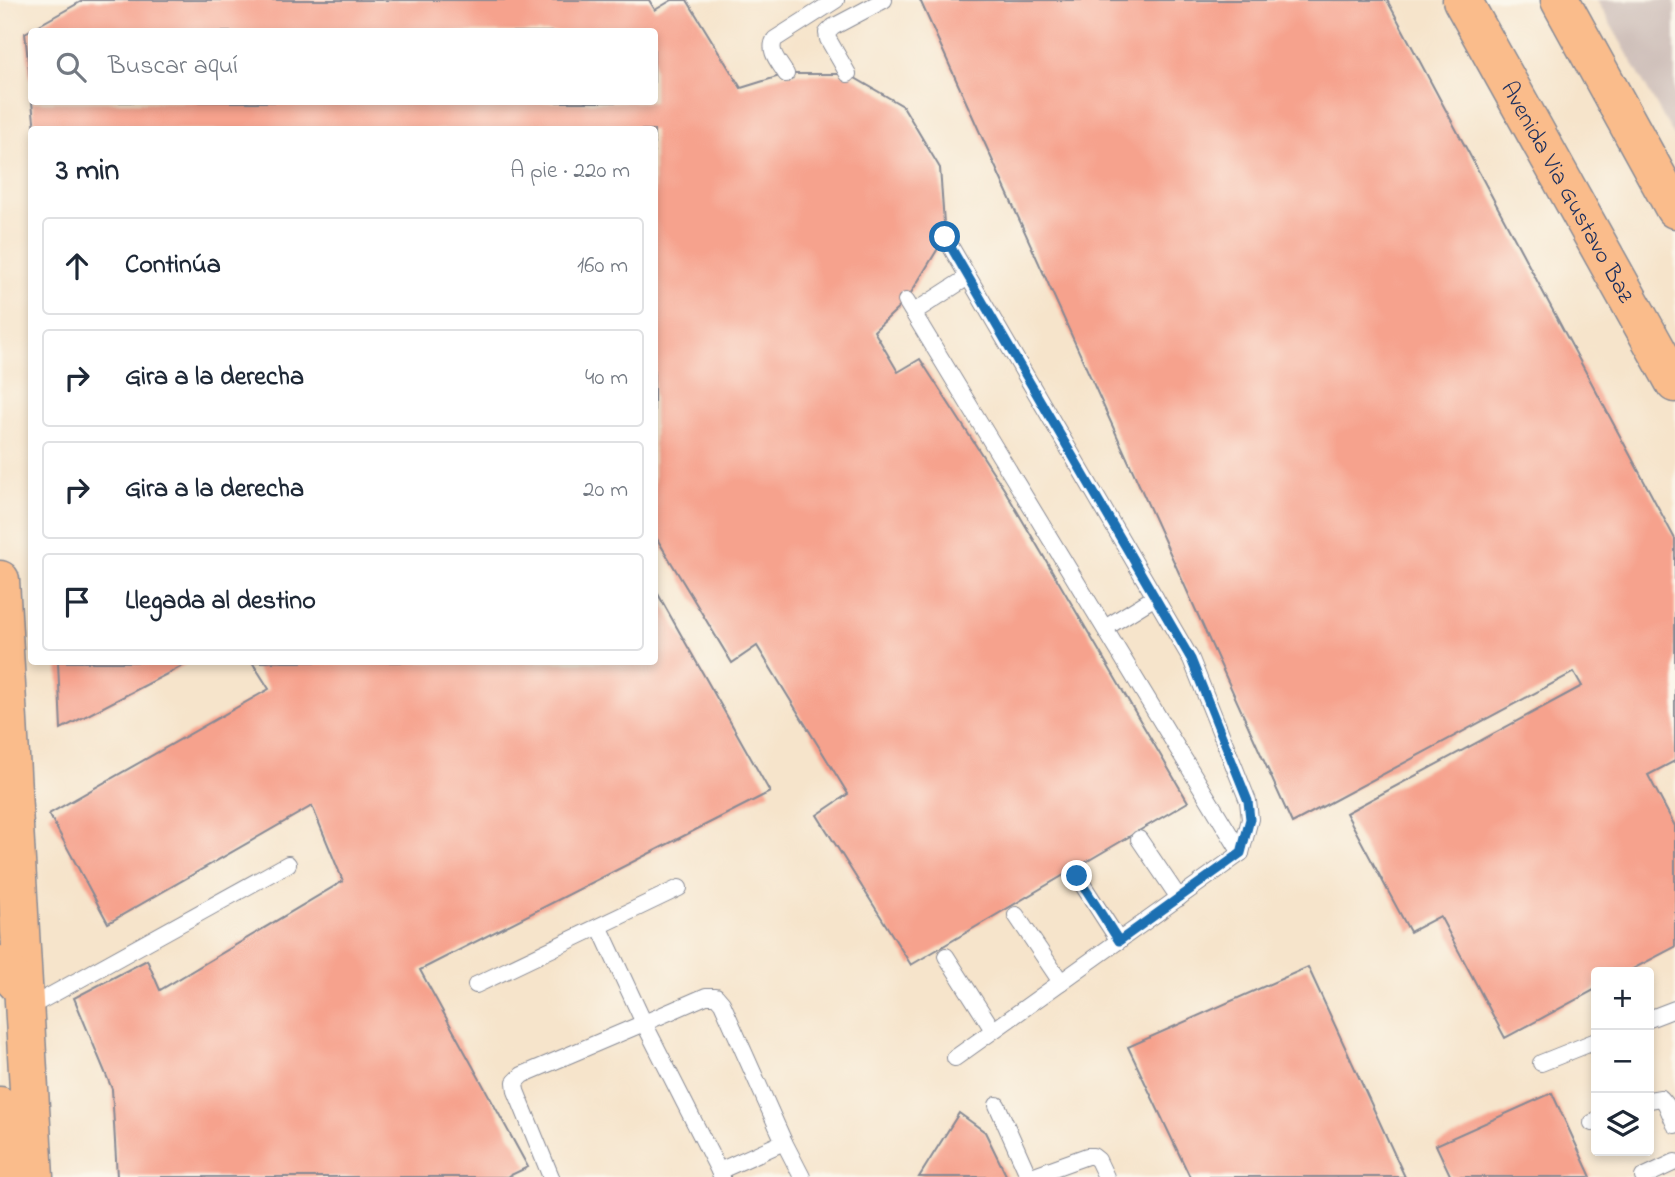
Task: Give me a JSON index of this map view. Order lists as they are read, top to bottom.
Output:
{
  "streets": {
    "main road": ["Avenida Via Gustavo Baz"]
  },
  "page": {
    "search": "Buscar aquí",
    "heading": ["3 min", "A pie · 220 m"],
    "list": [
      ["Continúa", "160 m"],
      ["Gira a la derecha", "40 m"],
      ["Gira a la derecha", "20 m"],
      "Llegada al destino"
    ],
    "map_buttons": ["+", "−"]
  }
}
